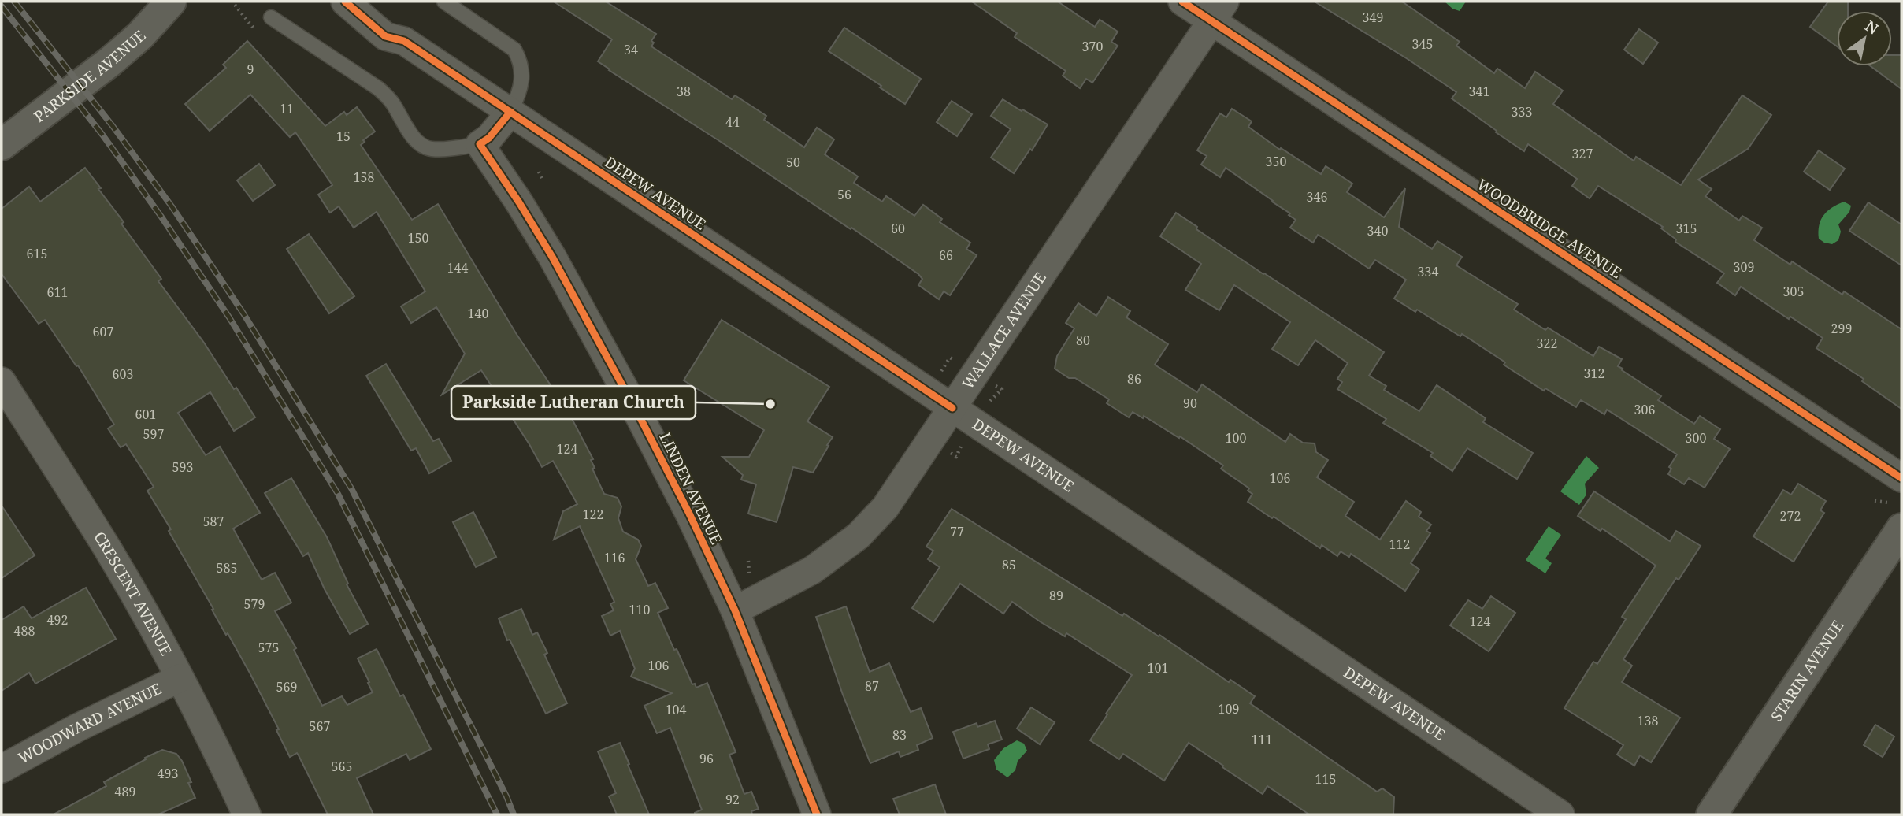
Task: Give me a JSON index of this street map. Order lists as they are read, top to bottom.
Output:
{
  "streets": {
    "street": [
      "PARKSIDE AVENUE",
      "DEPEW AVENUE",
      "WOODBRIDGE AVENUE",
      "WALLACE AVENUE",
      "LINDEN AVENUE",
      "CRESCENT AVENUE",
      "STARIN AVENUE",
      "WOODWARD AVENUE"
    ]
  },
  "crossings": [
    ["DEPEW AVENUE", "WALLACE AVENUE"],
    ["WOODBRIDGE AVENUE", "WALLACE AVENUE"],
    ["WALLACE AVENUE", "LINDEN AVENUE"],
    ["CRESCENT AVENUE", "WOODWARD AVENUE"]
  ],
  "places": ["Parkside Lutheran Church"],
  "house_numbers": [
    "349",
    "345",
    "370",
    "34",
    "9",
    "38",
    "341",
    "11",
    "333",
    "44",
    "15",
    "327",
    "350",
    "50",
    "158",
    "56",
    "346",
    "60",
    "315",
    "340",
    "150",
    "615",
    "66",
    "309",
    "144",
    "334",
    "305",
    "611",
    "140",
    "299",
    "607",
    "80",
    "322",
    "312",
    "603",
    "86",
    "90",
    "306",
    "601",
    "597",
    "100",
    "300",
    "124",
    "593",
    "106",
    "122",
    "272",
    "587",
    "77",
    "112",
    "116",
    "85",
    "585",
    "89",
    "579",
    "110",
    "492",
    "124",
    "488",
    "575",
    "106",
    "101",
    "87",
    "569",
    "109",
    "104",
    "138",
    "567",
    "83",
    "111",
    "96",
    "565",
    "493",
    "115",
    "489",
    "92"
  ],
  "north": "top right"
}
